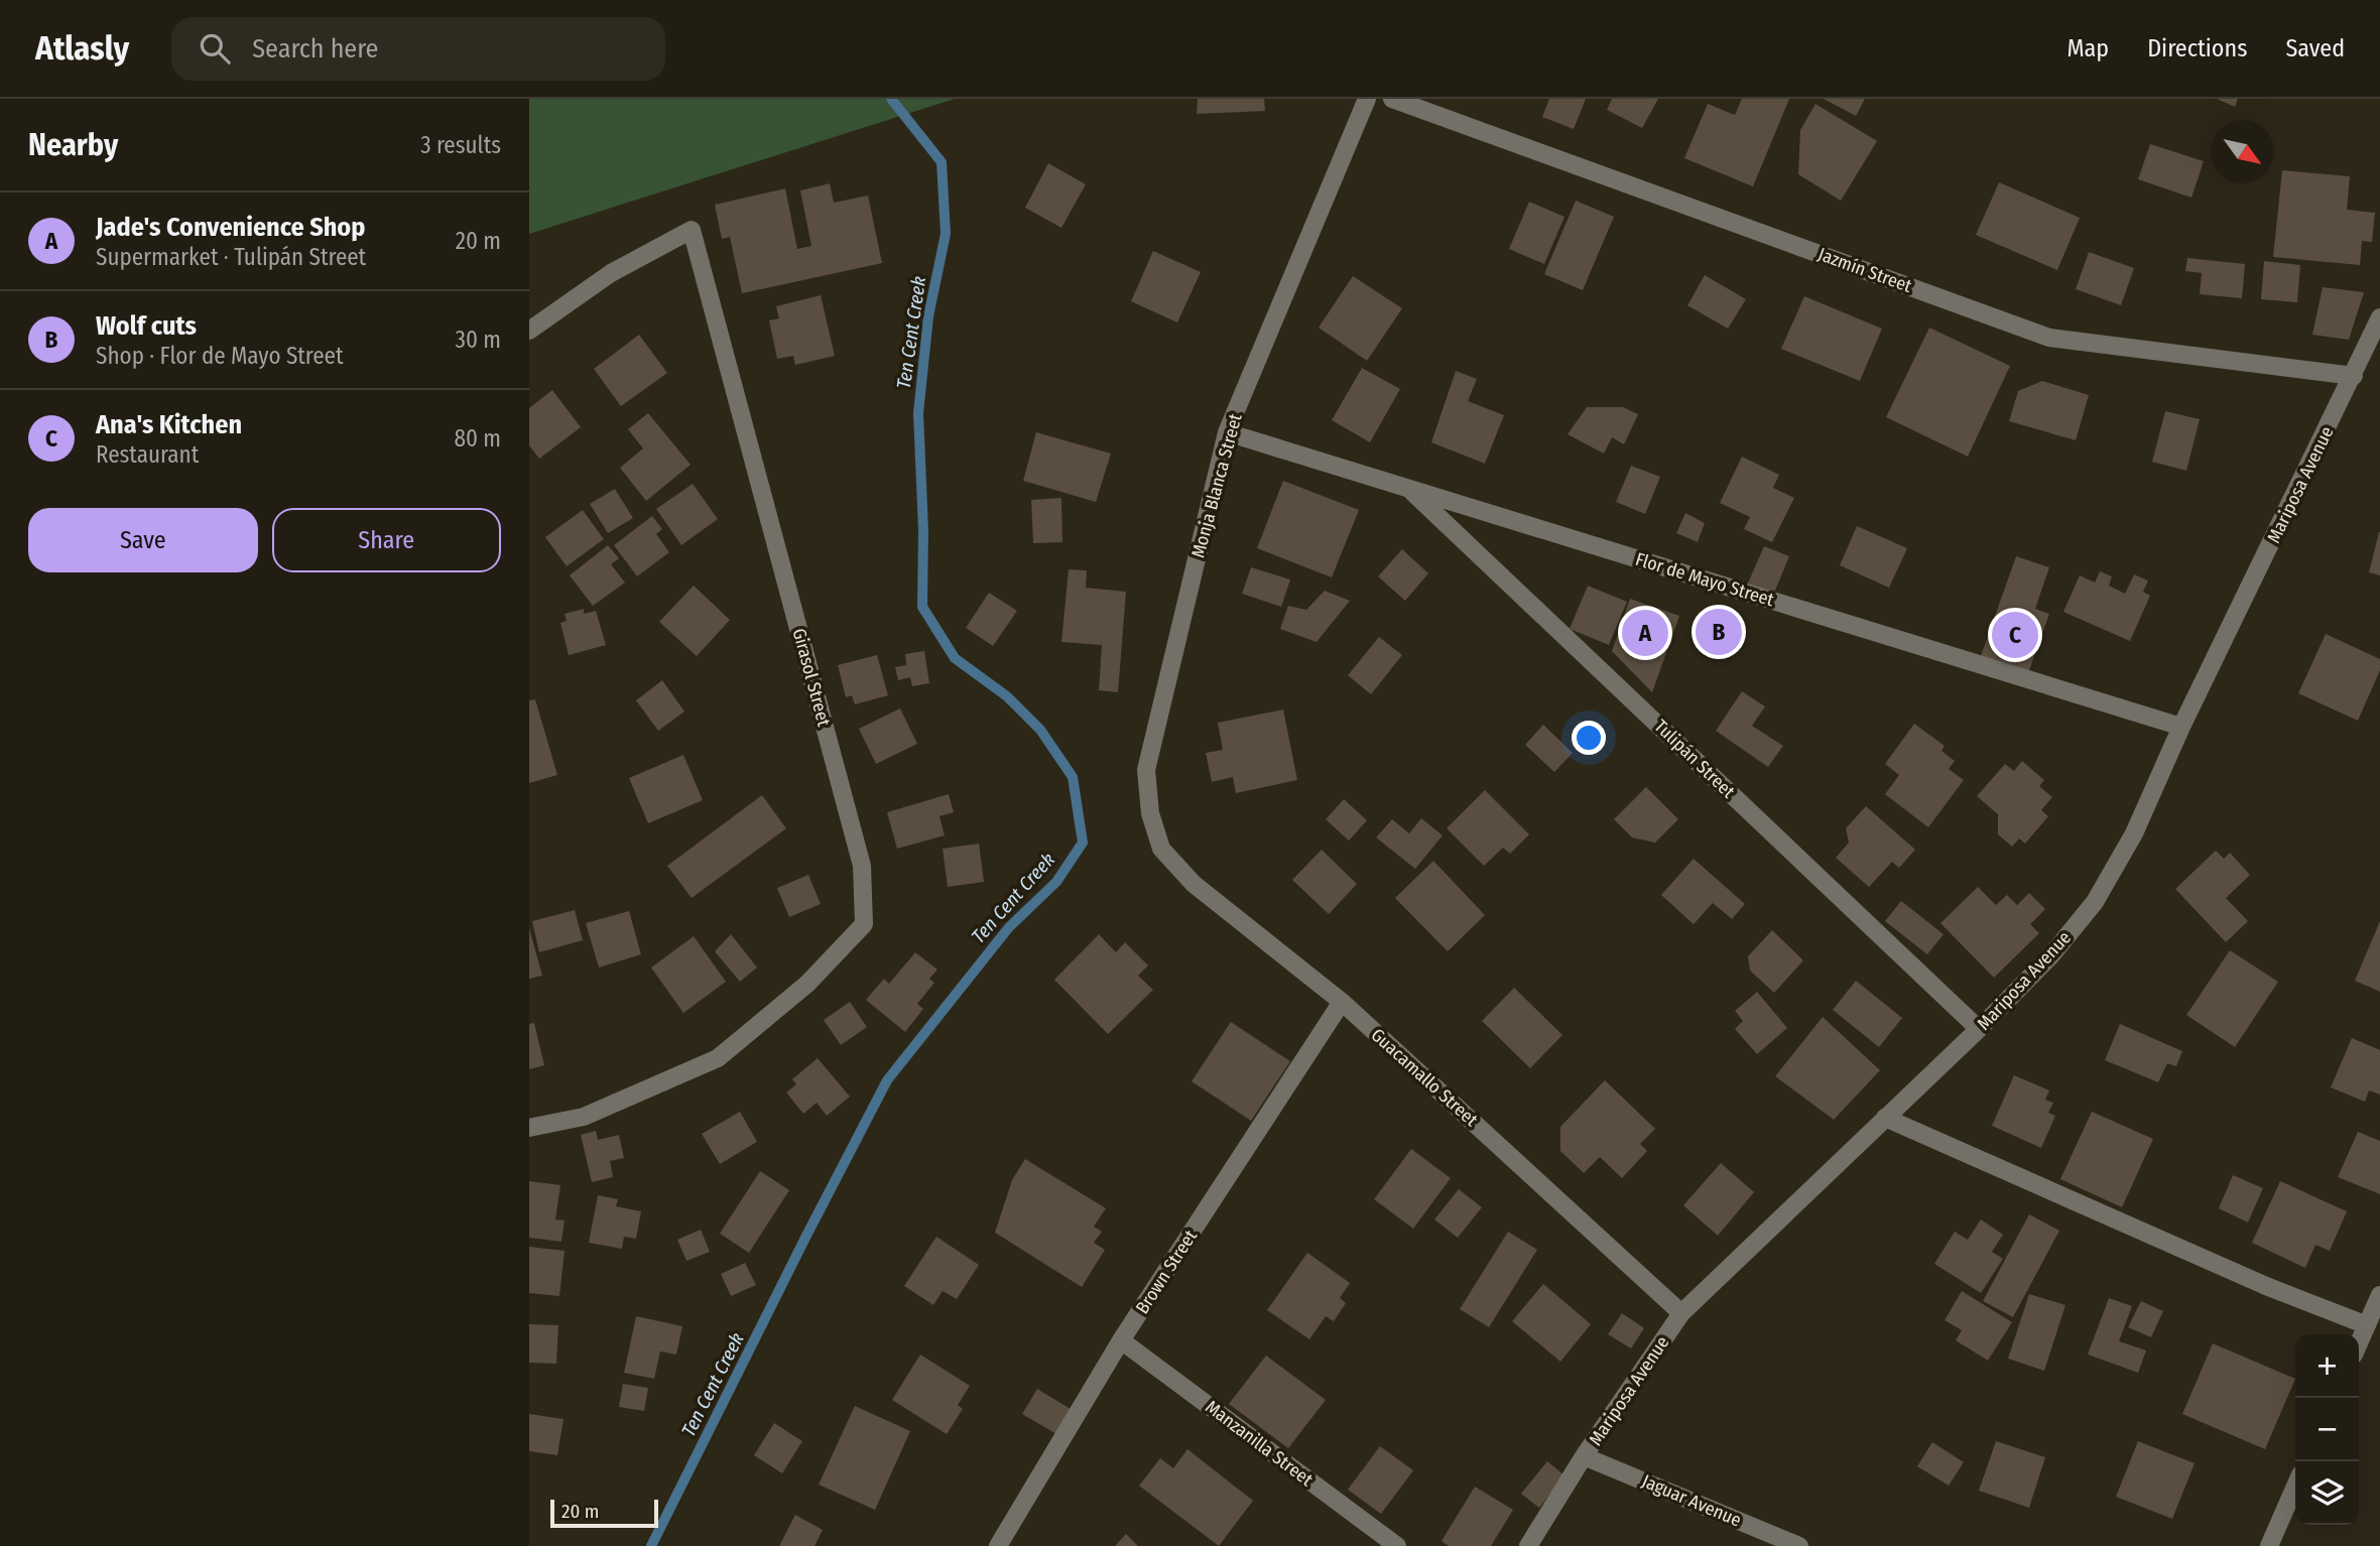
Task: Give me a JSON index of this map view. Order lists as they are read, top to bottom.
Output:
{
  "streets": {
    "street": [
      "Jazmín Street",
      "Mariposa Avenue",
      "Monja Blanca Street",
      "Flor de Mayo Street",
      "Girasol Street",
      "Tulipán Street",
      "Guacamallo Street",
      "Brown Street",
      "Manzanilla Street",
      "Jaguar Avenue"
    ]
  },
  "crossings": [
    ["Jazmín Street", "Mariposa Avenue"],
    ["Mariposa Avenue", "Flor de Mayo Street"],
    ["Mariposa Avenue", "Tulipán Street"],
    ["Mariposa Avenue", "Guacamallo Street"],
    ["Mariposa Avenue", "Jaguar Avenue"],
    ["Monja Blanca Street", "Flor de Mayo Street"],
    ["Monja Blanca Street", "Guacamallo Street"],
    ["Flor de Mayo Street", "Tulipán Street"],
    ["Guacamallo Street", "Brown Street"],
    ["Brown Street", "Manzanilla Street"]
  ],
  "water": ["Ten Cent Creek"],
  "scale_bar": "20 m",
  "north": "bottom right",
  "page": {
    "header": "Atlasly",
    "search": "Search here",
    "nav": ["Map", "Directions", "Saved"],
    "heading": ["Nearby", "3 results"],
    "list": [
      {
        "mark": "A",
        "name": "Jade's Convenience Shop",
        "note": "Supermarket · Tulipán Street",
        "value": "20 m"
      },
      {
        "mark": "B",
        "name": "Wolf cuts",
        "note": "Shop · Flor de Mayo Street",
        "value": "30 m"
      },
      {
        "mark": "C",
        "name": "Ana's Kitchen",
        "note": "Restaurant",
        "value": "80 m"
      }
    ],
    "buttons": ["Save", "Share"],
    "pins": ["B", "A", "C"],
    "map_buttons": ["+", "−"],
    "scale": "20 m"
  }
}
